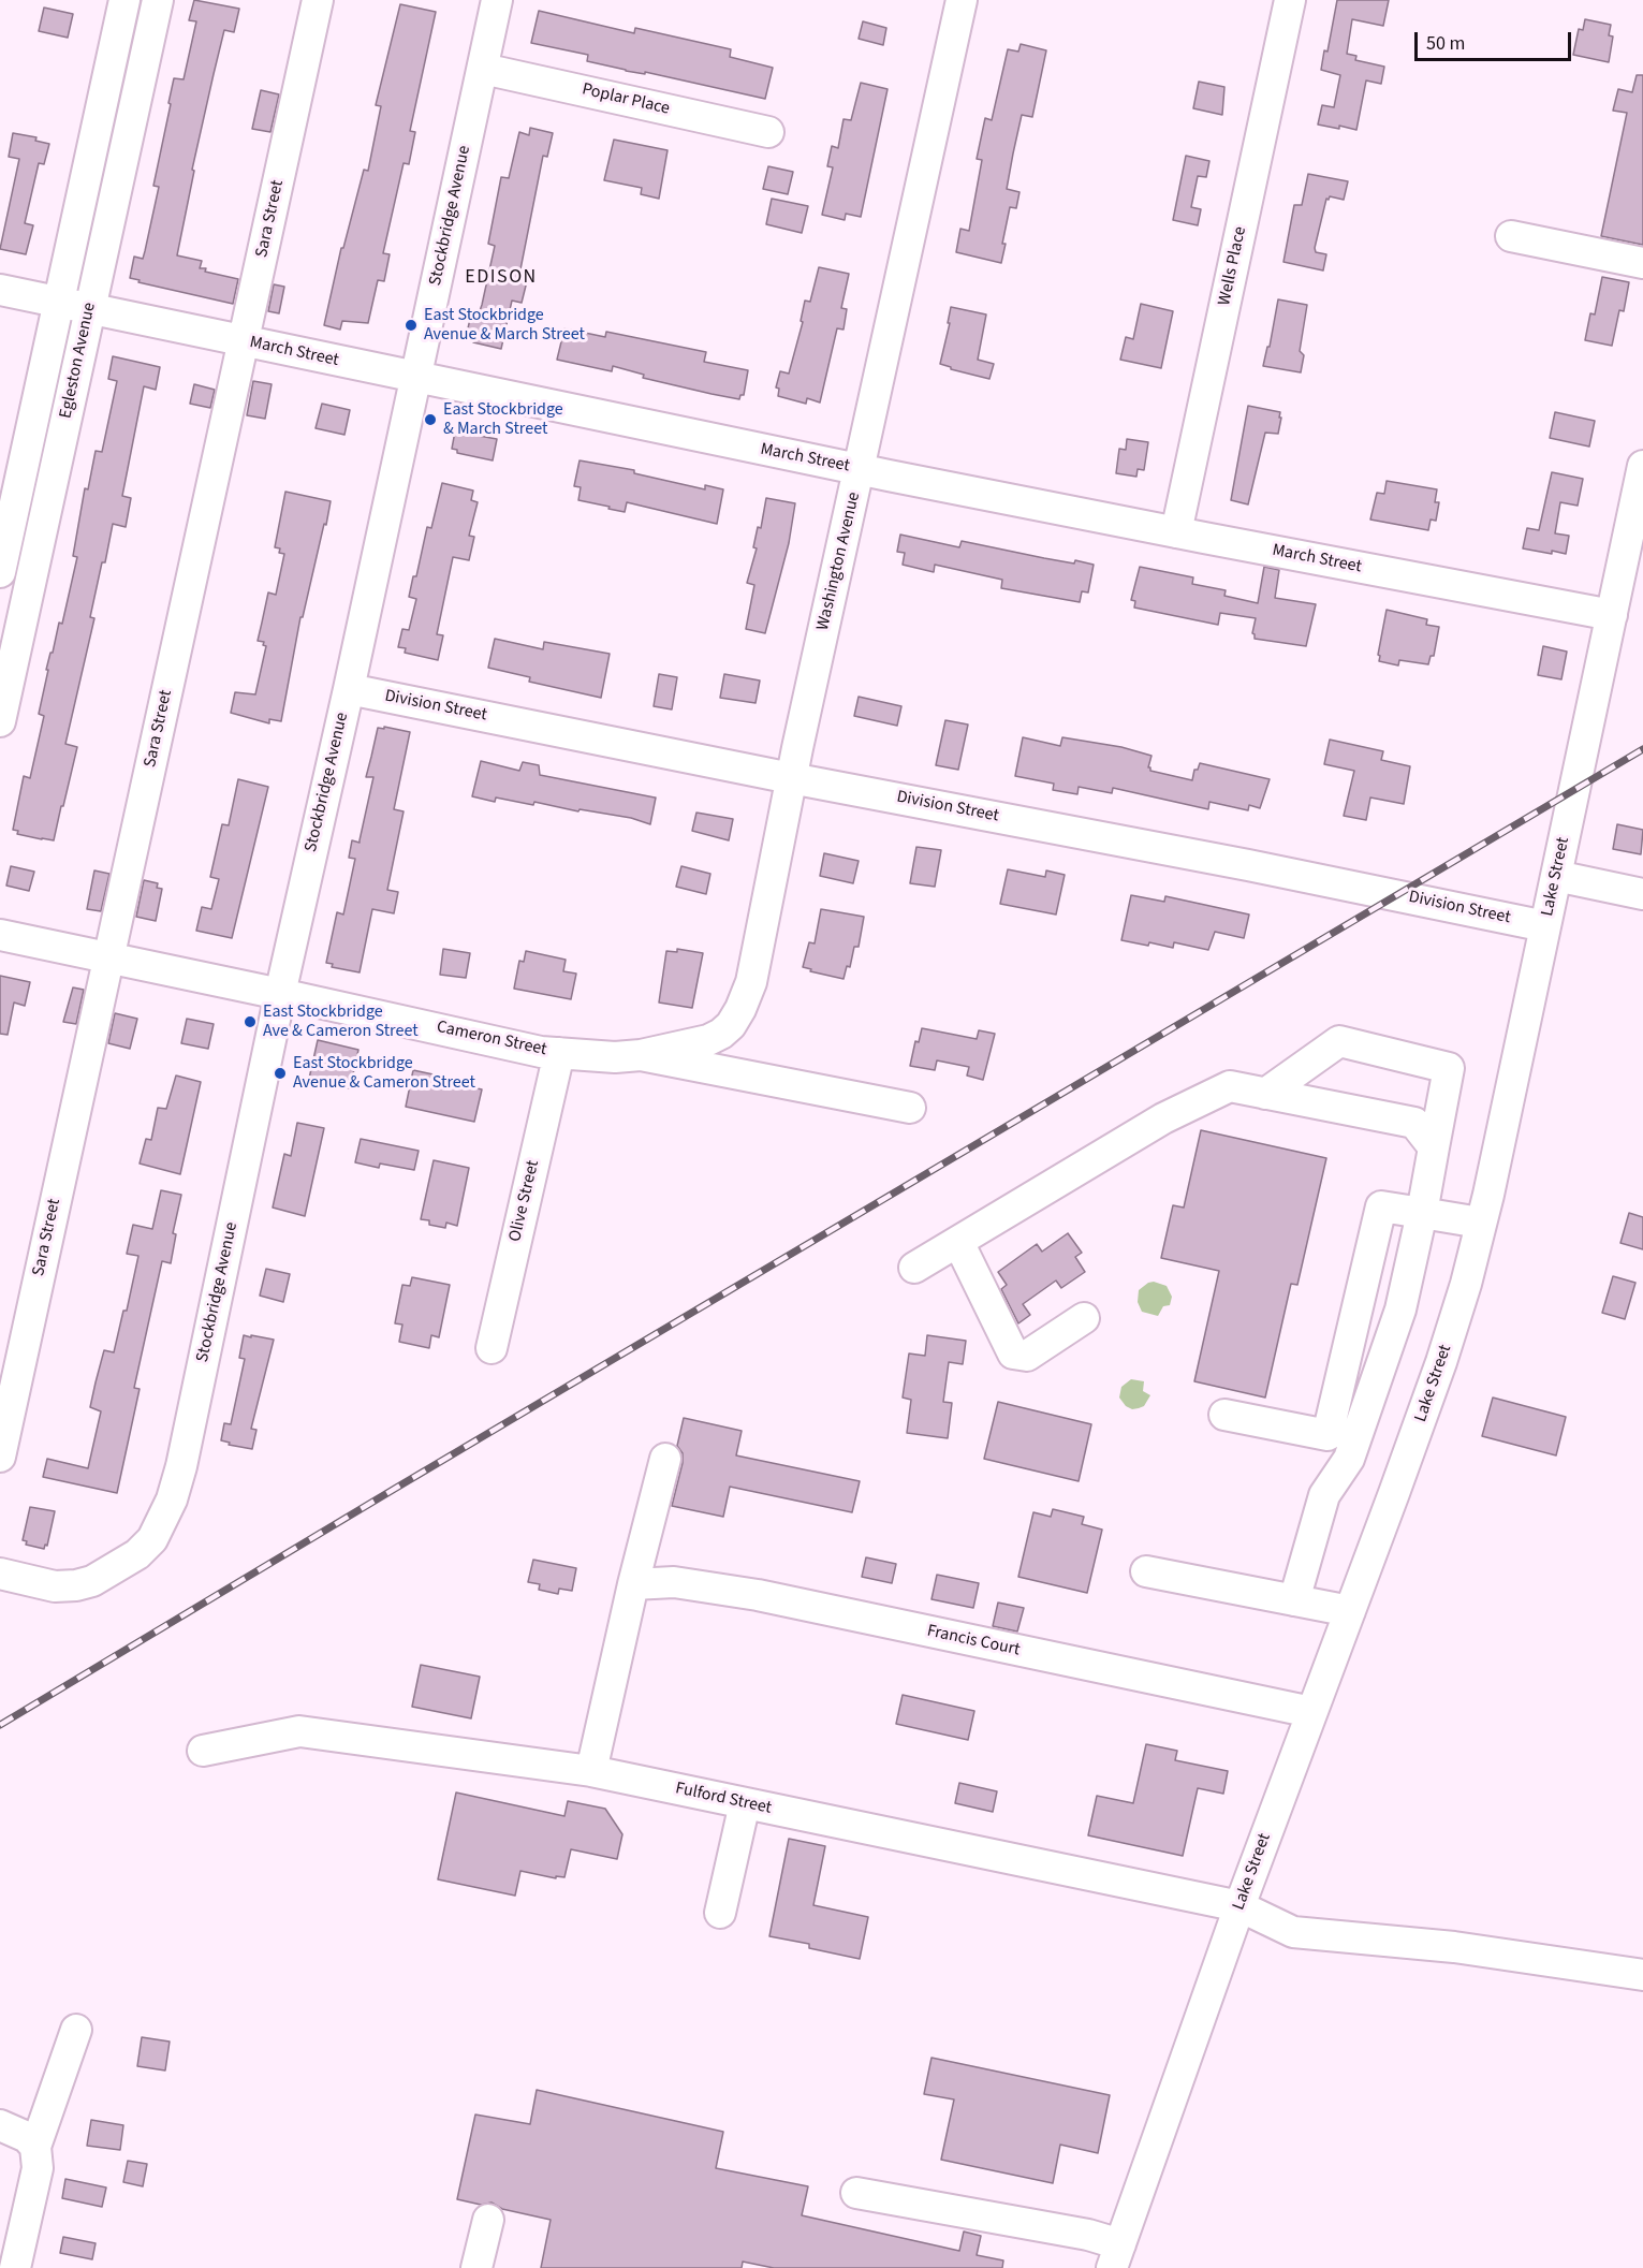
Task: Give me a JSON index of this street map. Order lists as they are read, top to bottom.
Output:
{
  "streets": {
    "street": [
      "Poplar Place",
      "Stockbridge Avenue",
      "Sara Street",
      "Wells Place",
      "March Street",
      "Egleston Avenue",
      "Washington Avenue",
      "Division Street",
      "Lake Street",
      "Cameron Street",
      "Olive Street",
      "Francis Court",
      "Fulford Street"
    ]
  },
  "crossings": [
    ["Poplar Place", "Stockbridge Avenue"],
    ["Stockbridge Avenue", "March Street"],
    ["Stockbridge Avenue", "Division Street"],
    ["Stockbridge Avenue", "Cameron Street"],
    ["Sara Street", "March Street"],
    ["Sara Street", "Cameron Street"],
    ["Wells Place", "March Street"],
    ["March Street", "Egleston Avenue"],
    ["March Street", "Washington Avenue"],
    ["March Street", "Lake Street"],
    ["Washington Avenue", "Division Street"],
    ["Washington Avenue", "Cameron Street"],
    ["Division Street", "Lake Street"],
    ["Lake Street", "Francis Court"],
    ["Lake Street", "Fulford Street"],
    ["Cameron Street", "Olive Street"]
  ],
  "districts": ["EDISON"],
  "places": [
    "East Stockbridge Avenue & March Street",
    "East Stockbridge & March Street",
    "East Stockbridge Ave & Cameron Street",
    "East Stockbridge Avenue & Cameron Street"
  ],
  "scale_bar": "50 m"
}
